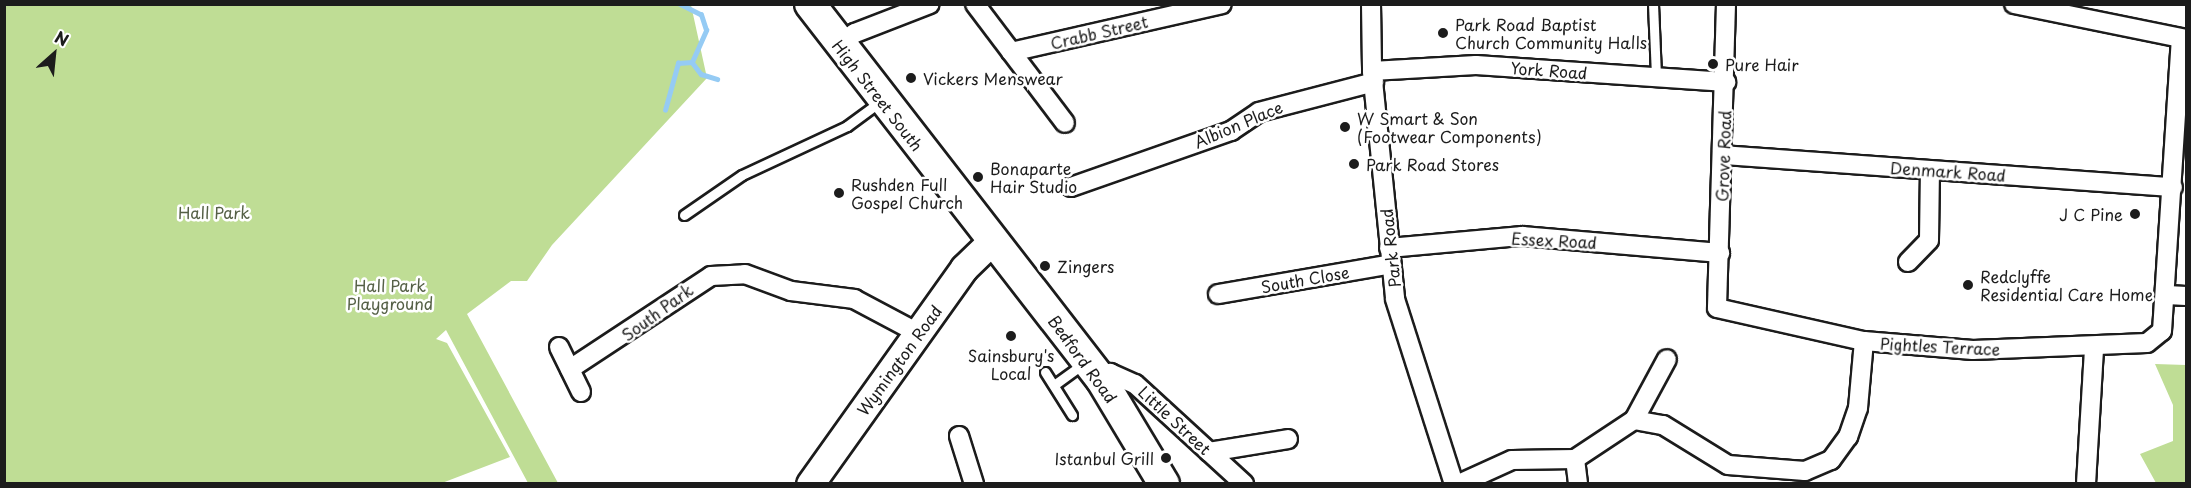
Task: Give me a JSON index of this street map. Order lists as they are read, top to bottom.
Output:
{
  "streets": {
    "main road": ["High Street South", "Bedford Road"],
    "street": [
      "Crabb Street",
      "York Road",
      "Albion Place",
      "Grove Road",
      "Denmark Road",
      "Essex Road",
      "Park Road",
      "South Close",
      "South Park",
      "Pightles Terrace",
      "Wymington Road",
      "Little Street"
    ]
  },
  "crossings": [
    ["York Road", "Albion Place"],
    ["York Road", "Grove Road"],
    ["York Road", "Park Road"],
    ["High Street South", "Bedford Road"],
    ["High Street South", "Wymington Road"],
    ["Albion Place", "Park Road"],
    ["Grove Road", "Denmark Road"],
    ["Grove Road", "Essex Road"],
    ["Grove Road", "Pightles Terrace"],
    ["Essex Road", "Park Road"],
    ["Essex Road", "South Close"],
    ["Park Road", "South Close"],
    ["South Park", "Wymington Road"],
    ["Bedford Road", "Wymington Road"],
    ["Bedford Road", "Little Street"]
  ],
  "parks": ["Hall Park", "Hall Park Playground"],
  "places": [
    "Park Road Baptist Church Community Halls",
    "Pure Hair",
    "Vickers Menswear",
    "W Smart & Son (Footwear Components)",
    "Park Road Stores",
    "Bonaparte Hair Studio",
    "Rushden Full Gospel Church",
    "J C Pine",
    "Zingers",
    "Redclyffe Residential Care Home",
    "Sainsbury's Local",
    "Istanbul Grill"
  ],
  "north": "top right"
}
